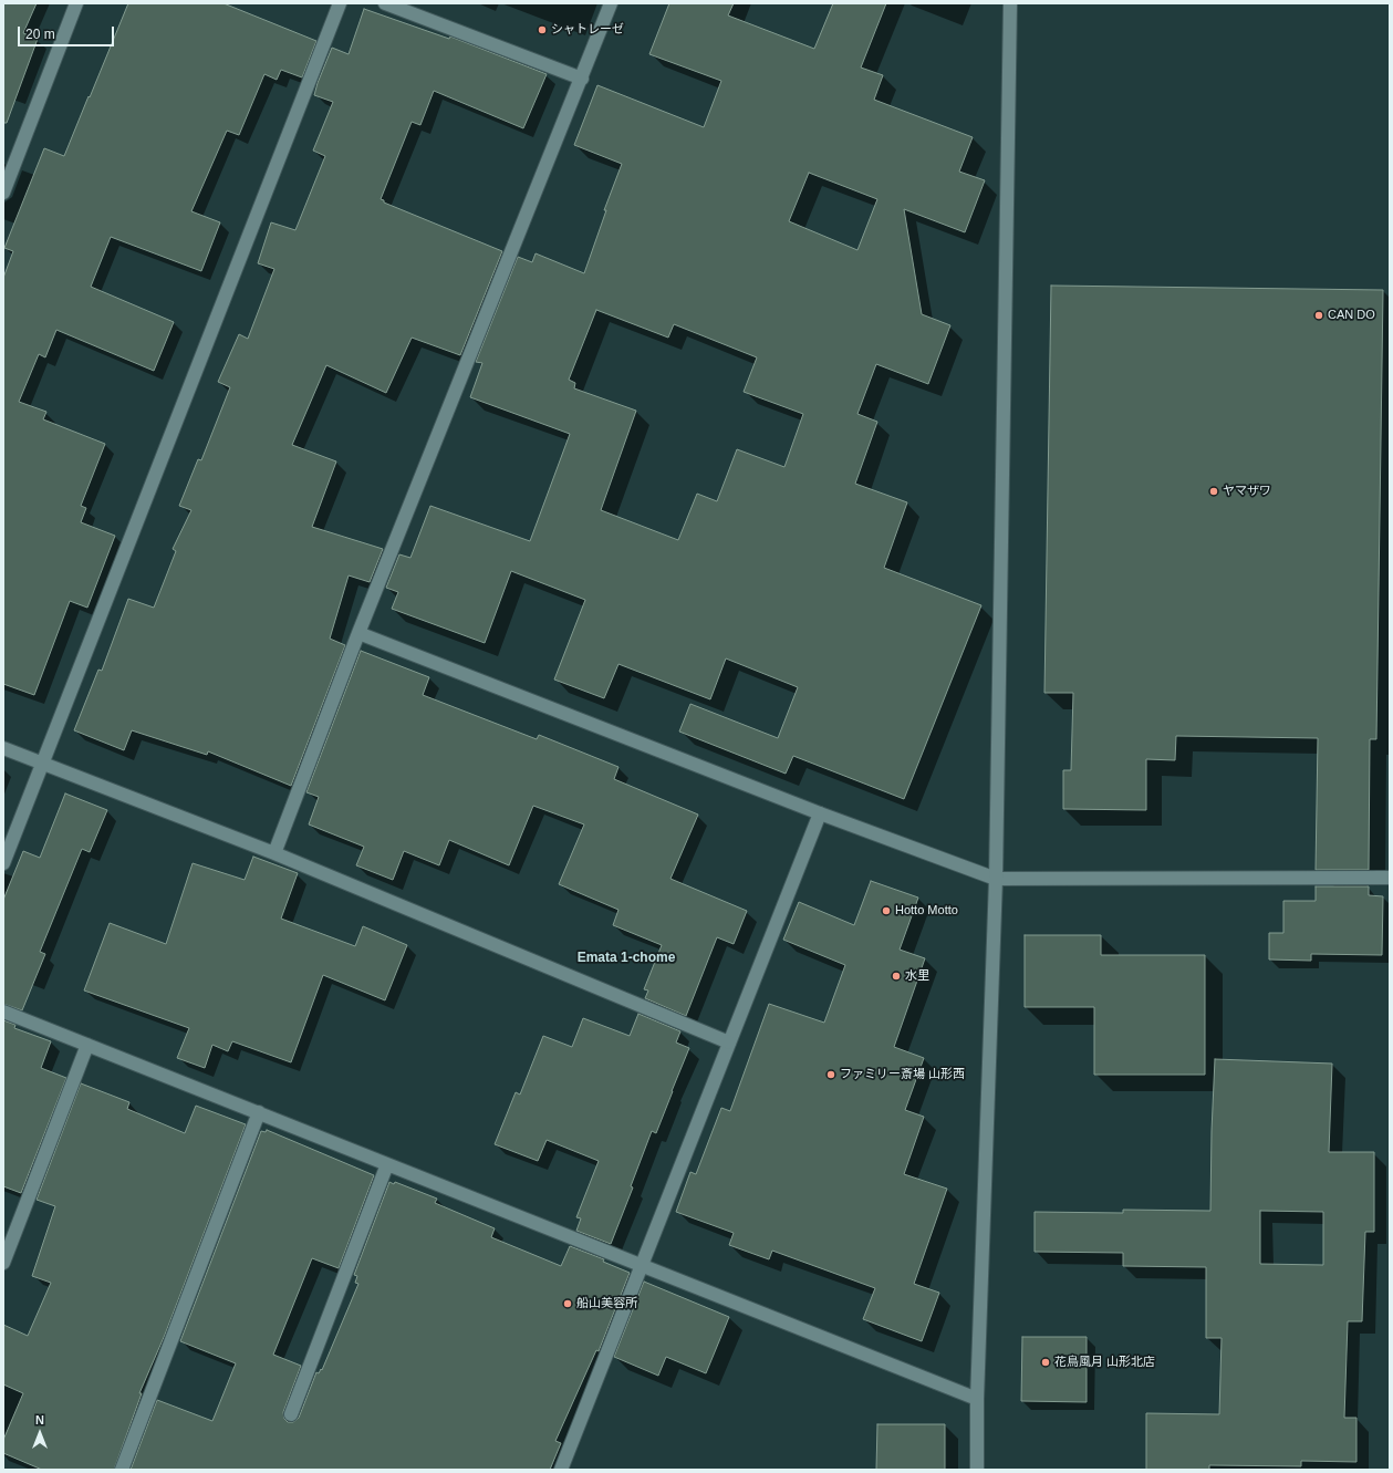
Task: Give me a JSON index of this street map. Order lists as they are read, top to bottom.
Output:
{
  "districts": ["Emata 1-chome"],
  "places": [
    "シャトレーゼ",
    "CAN DO",
    "ヤマザワ",
    "Hotto Motto",
    "水里",
    "ファミリー斎場 山形西",
    "船山美容所",
    "花鳥風月 山形北店"
  ],
  "scale_bar": "20 m",
  "north": "top"
}
